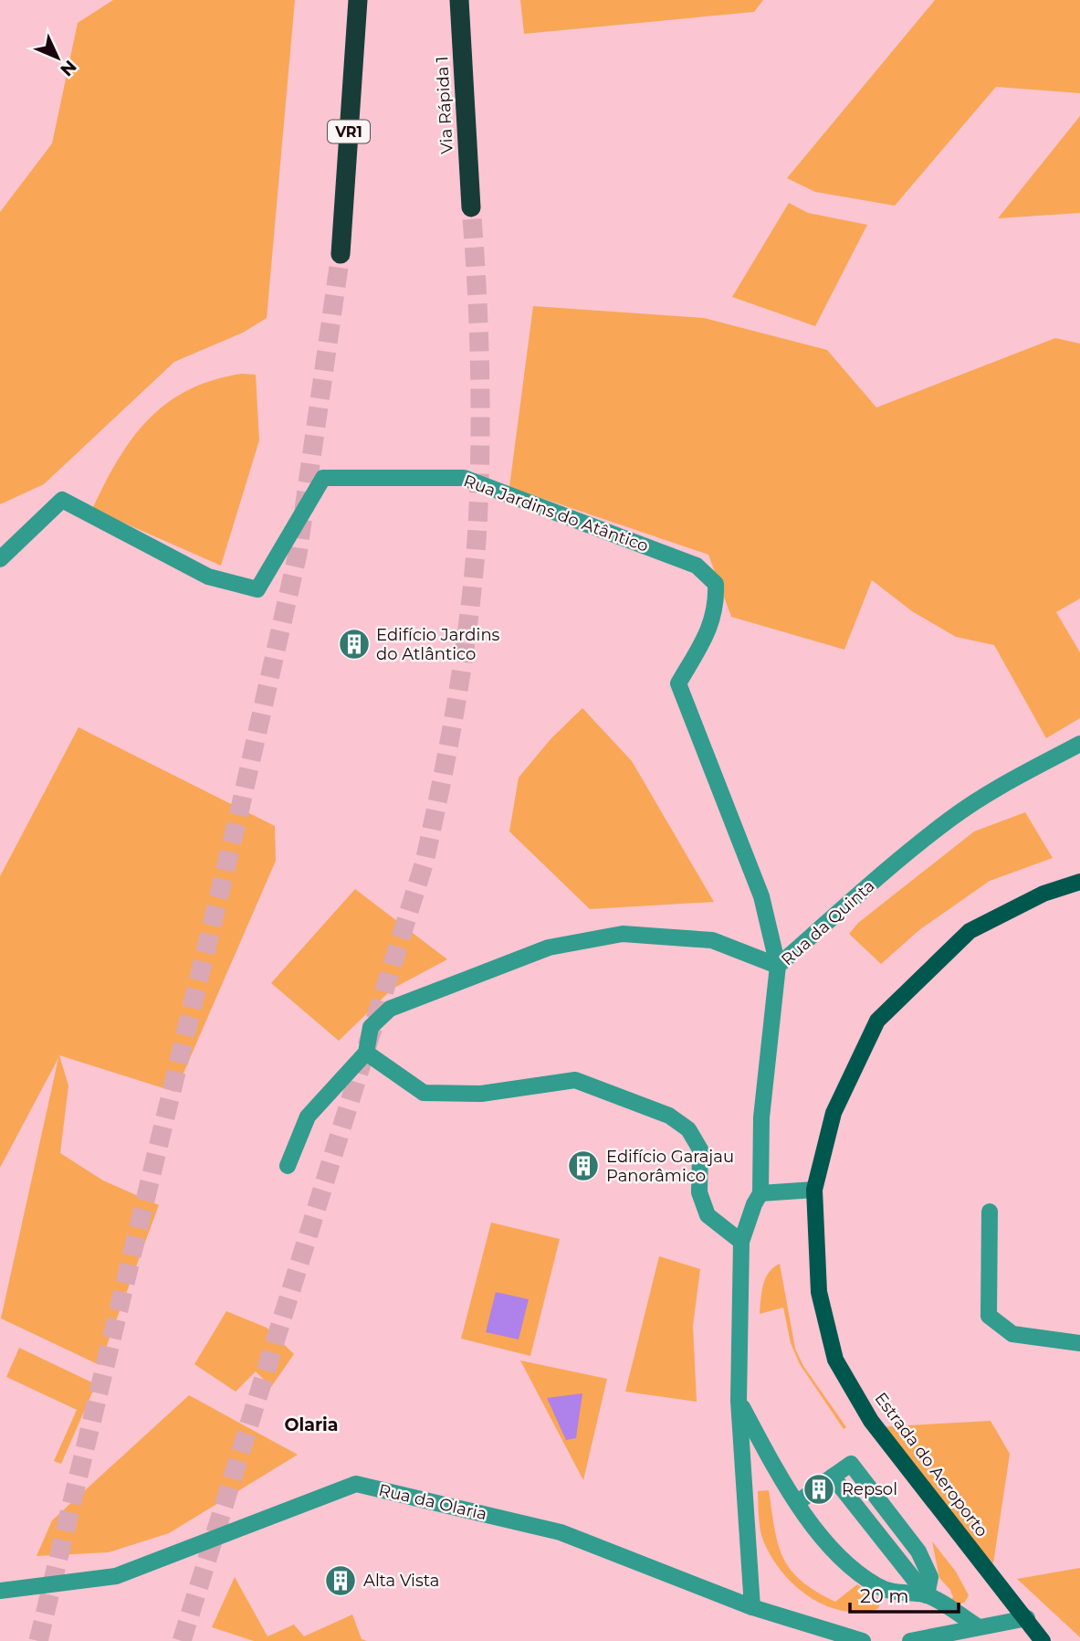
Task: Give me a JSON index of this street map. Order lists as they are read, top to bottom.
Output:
{
  "streets": {
    "highway": ["Via Rápida 1", "VR1"],
    "main road": ["Estrada do Aeroporto"],
    "street": ["Rua Jardins do Atântico", "Rua da Quinta", "Rua da Olaria"]
  },
  "crossings": [
    ["Rua Jardins do Atântico", "Rua da Quinta"]
  ],
  "districts": ["Olaria"],
  "places": {
    "building": [
      "Edifício Jardins do Atlântico",
      "Edifício Garajau Panorâmico",
      "Repsol",
      "Alta Vista"
    ]
  },
  "scale_bar": "20 m",
  "north": "bottom right"
}
